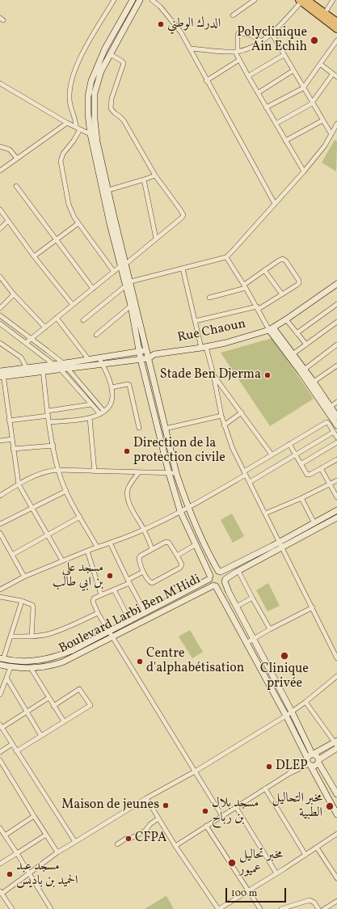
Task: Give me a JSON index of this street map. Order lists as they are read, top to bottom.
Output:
{
  "streets": {
    "main road": ["Rue Chaoun", "Boulevard Larbi Ben M'Hidi"]
  },
  "places": [
    "الدرك الوطني",
    "Polyclinique Ain Echih",
    "Stade Ben Djerma",
    "Direction de la protection civile",
    "مسجد علي بن ابي طالب",
    "Clinique privée",
    "Centre d'alphabétisation",
    "DLEP",
    "Maison de jeunes",
    "مخبر التحاليل الطبية",
    "مسجد بلال بن رباح",
    "CFPA",
    "مخبر تحاليل عميور",
    "مسجد عبد الحميد بن باديس"
  ],
  "scale_bar": "100 m"
}
